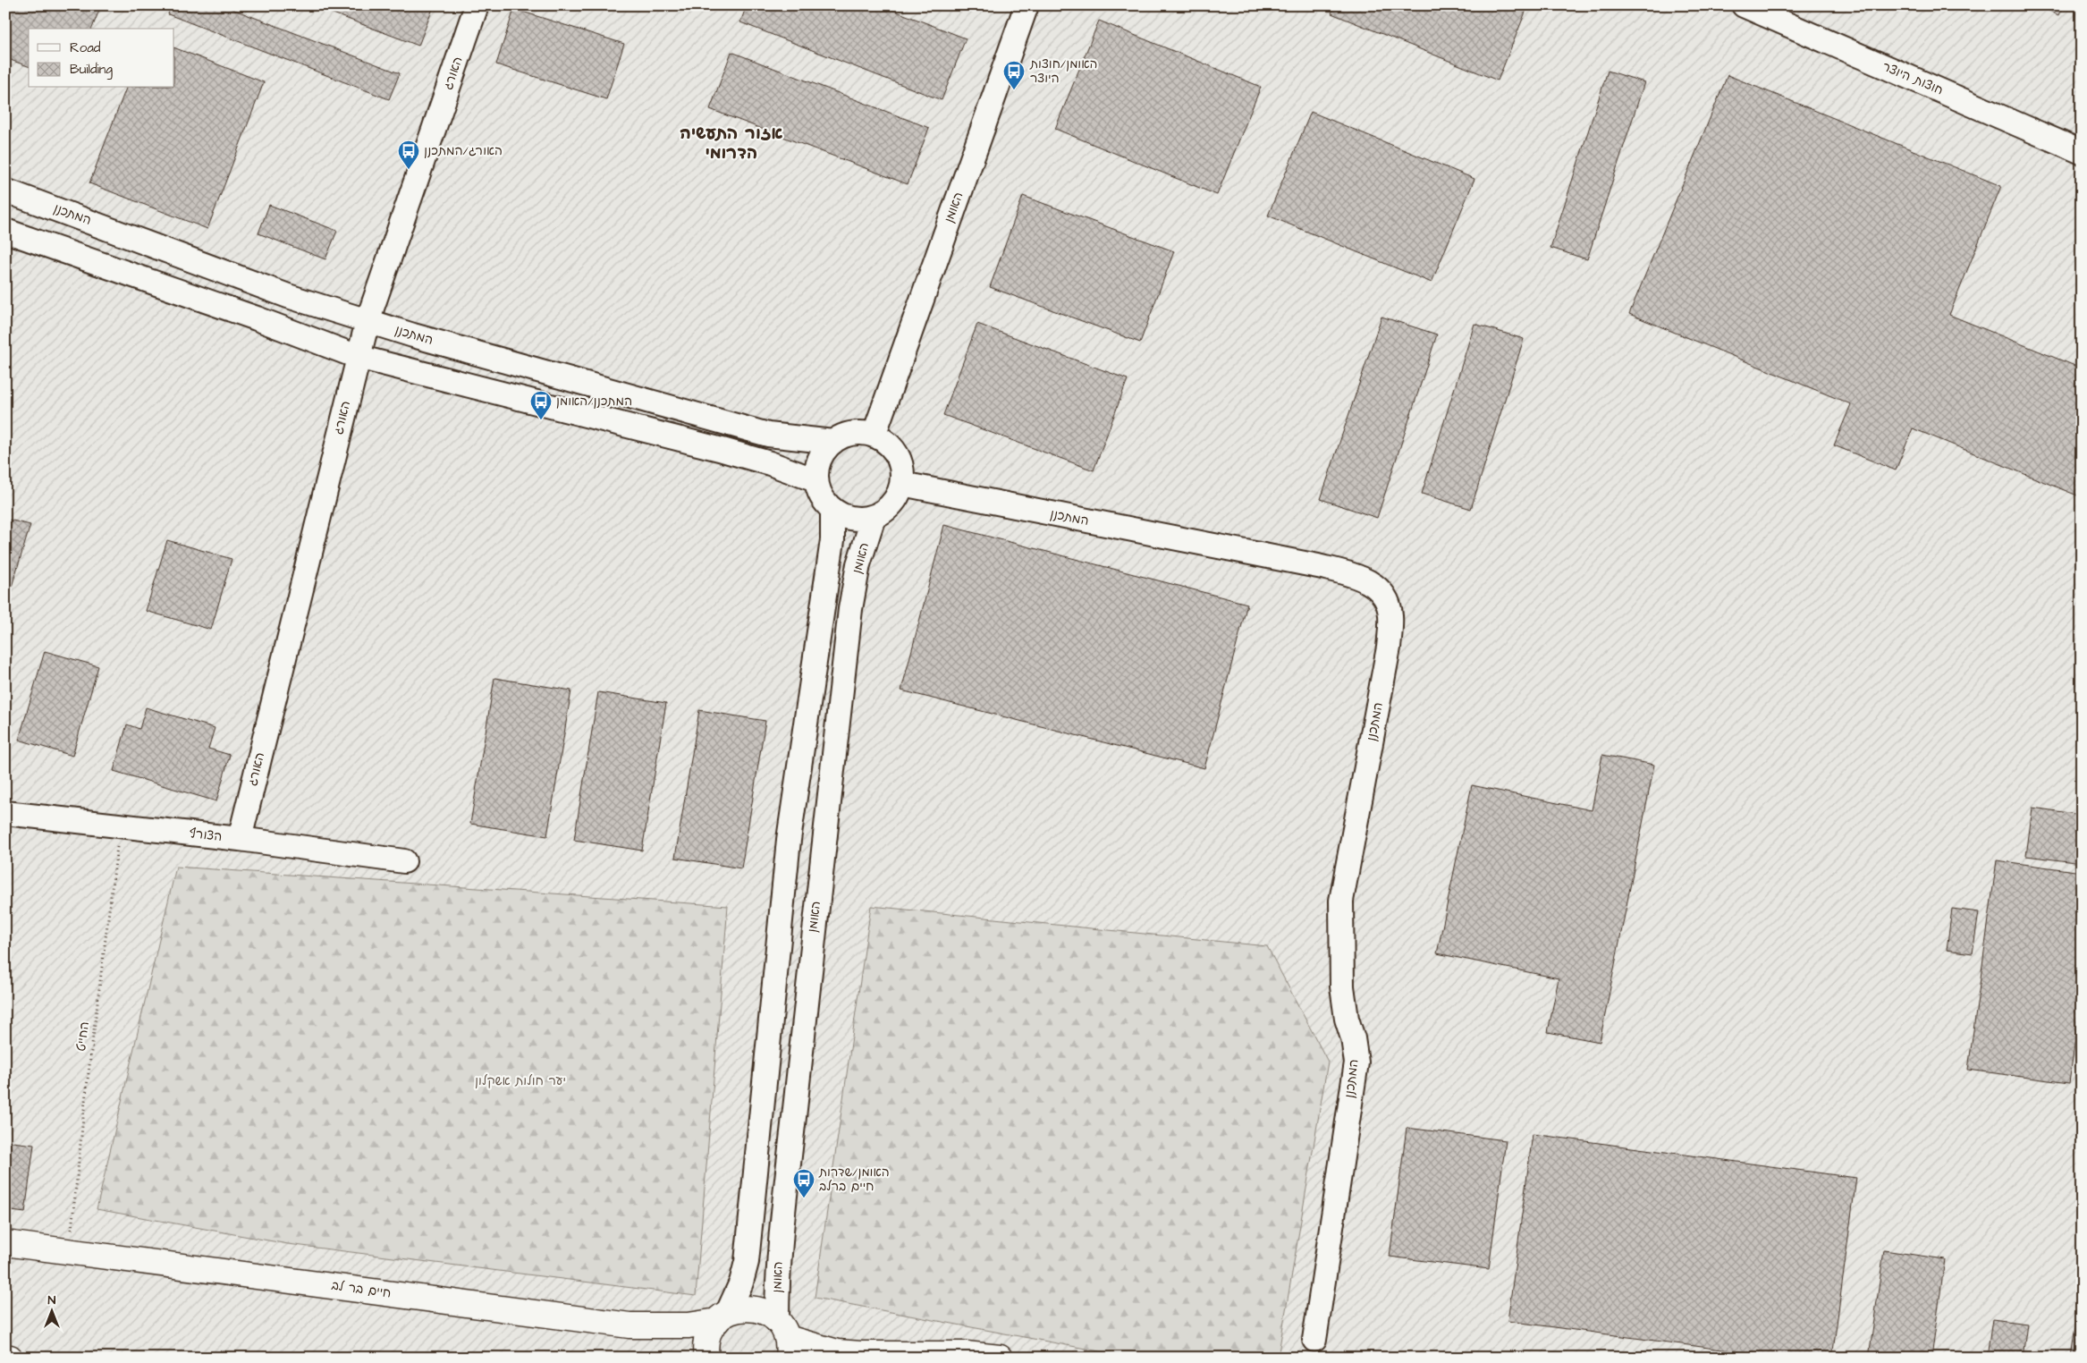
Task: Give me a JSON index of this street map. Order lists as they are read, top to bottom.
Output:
{
  "streets": {
    "main road": ["חיים בר לב"],
    "street": [
      "האורג",
      "חוצות היוצר",
      "האומן",
      "המתכנן",
      "הצורף"
    ],
    "path": ["החייט"]
  },
  "crossings": [
    ["האורג", "המתכנן"],
    ["האורג", "הצורף"],
    ["האומן", "המתכנן"],
    ["האומן", "חיים בר לב"],
    ["הצורף", "החייט"],
    ["החייט", "חיים בר לב"]
  ],
  "districts": ["אזור התעשיה הדרומי"],
  "parks": ["יער חולות אשקלון"],
  "places": {
    "bus stop": [
      "האומן/חוצות היוצר",
      "האורג/המתכנן",
      "המתכנן/האומן",
      "האומן/שדרות חיים ברלב"
    ]
  },
  "legend": ["Road", "Building"],
  "north": "top"
}
